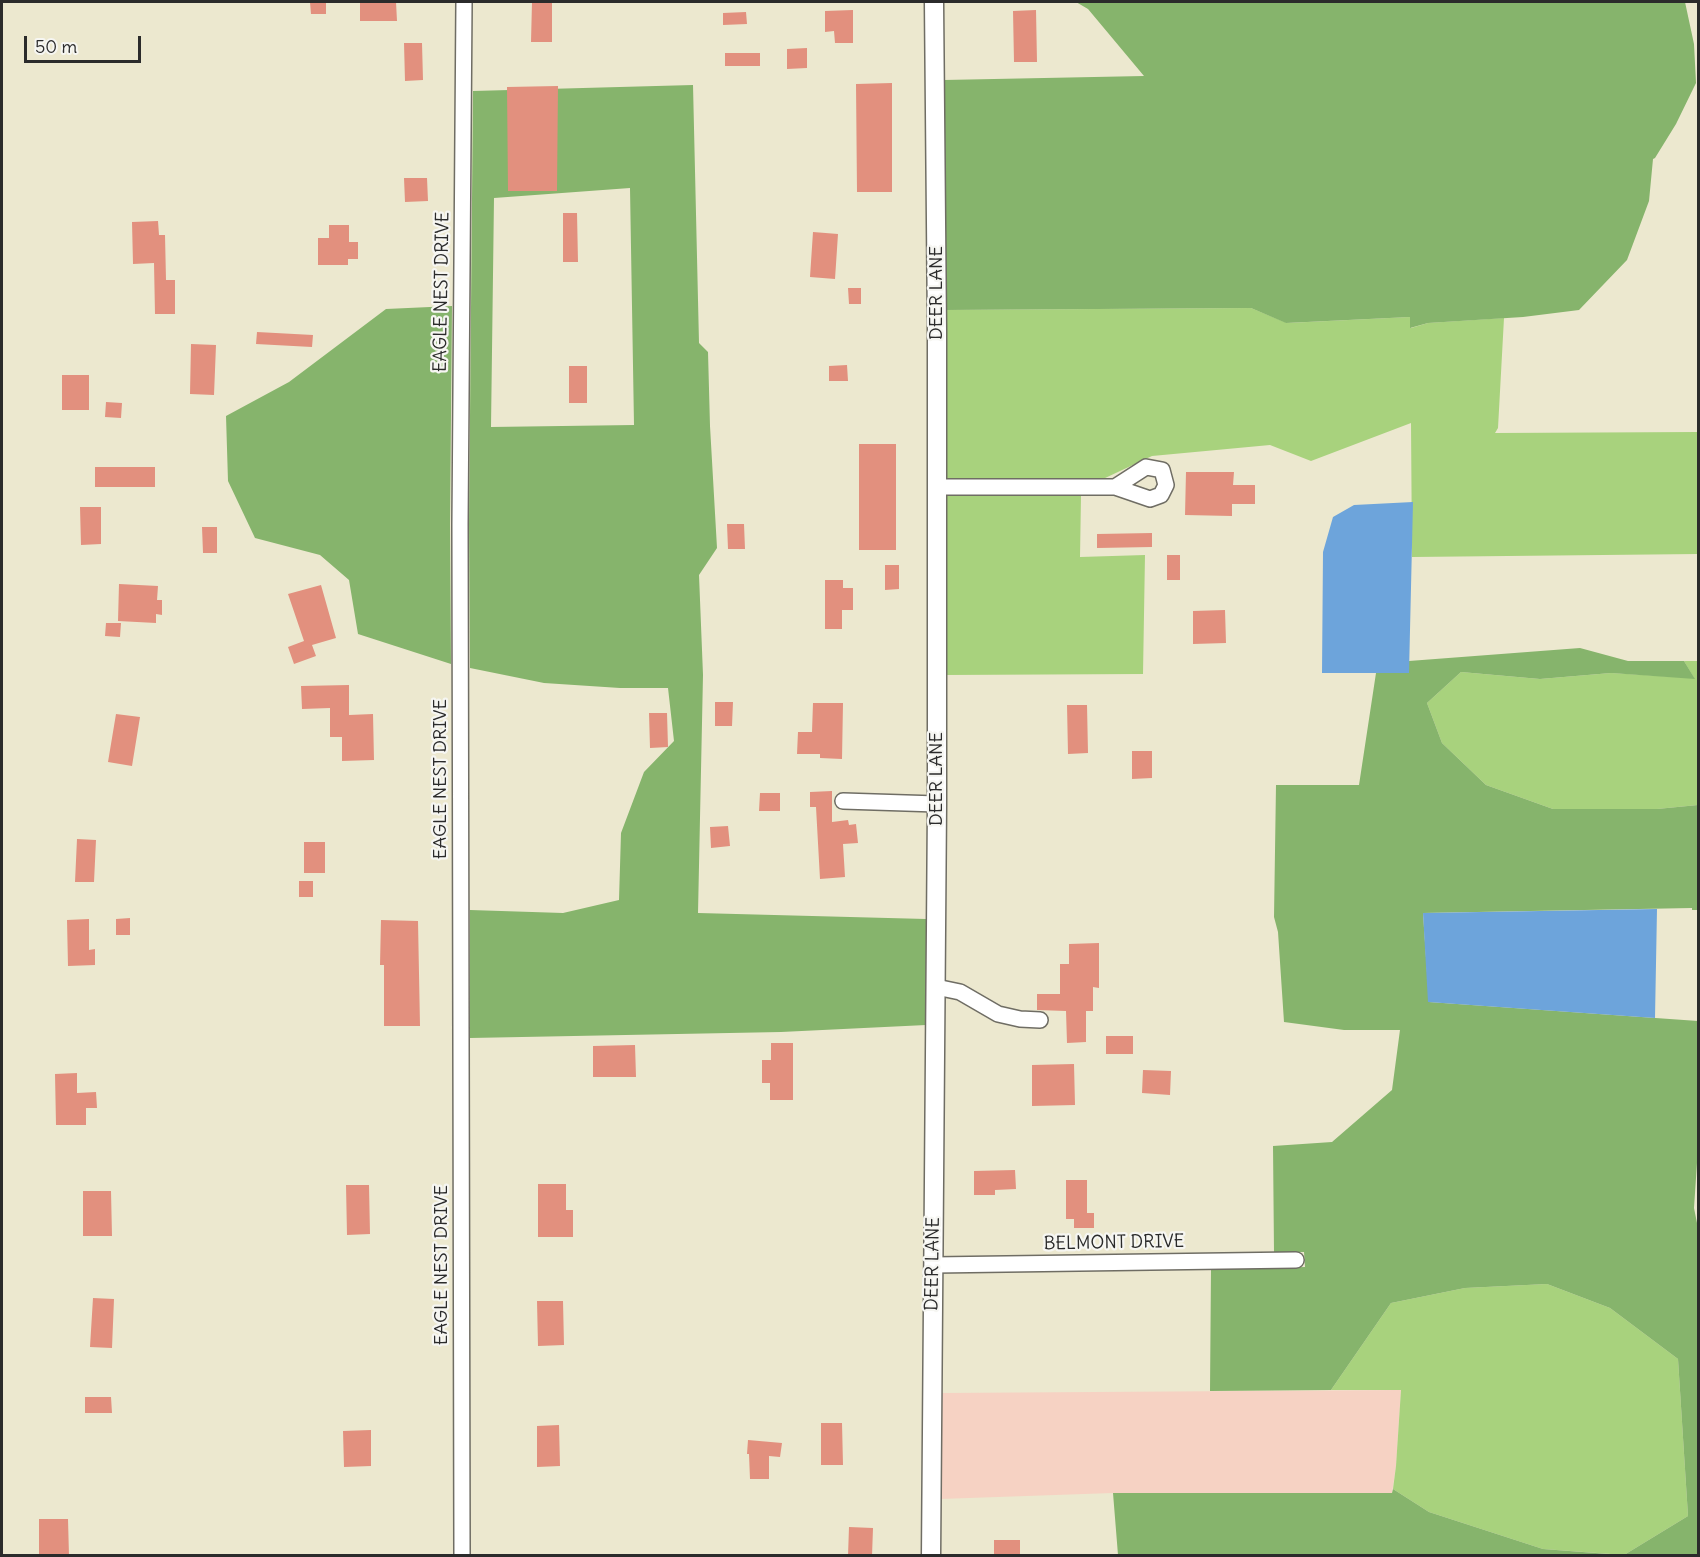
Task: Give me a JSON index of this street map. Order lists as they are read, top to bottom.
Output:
{
  "streets": {
    "street": ["EAGLE NEST DRIVE", "DEER LANE", "BELMONT DRIVE"]
  },
  "crossings": [
    ["DEER LANE", "BELMONT DRIVE"]
  ],
  "scale_bar": "50 m"
}
